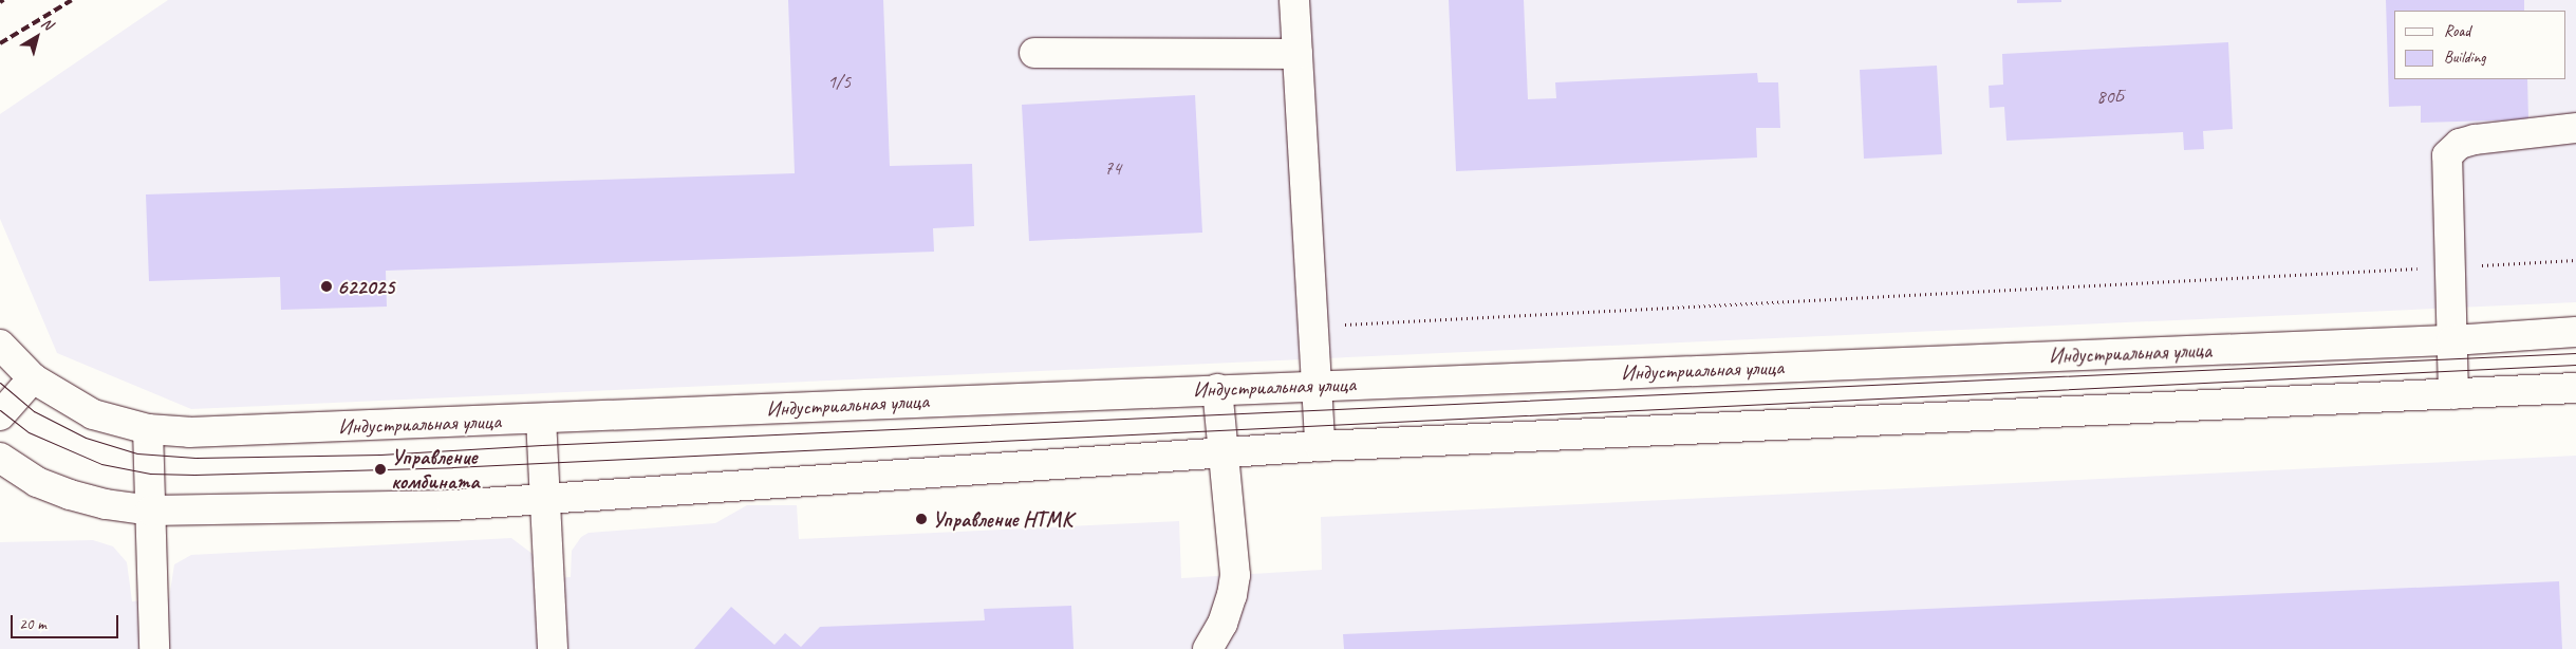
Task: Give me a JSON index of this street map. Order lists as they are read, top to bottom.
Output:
{
  "streets": {
    "main road": ["Индустриальная улица"]
  },
  "places": ["622025", "Управление комбината", "Управление НТМК"],
  "house_numbers": ["1/5", "80Б", "74"],
  "legend": ["Road", "Building"],
  "scale_bar": "20 m",
  "north": "top right"
}
